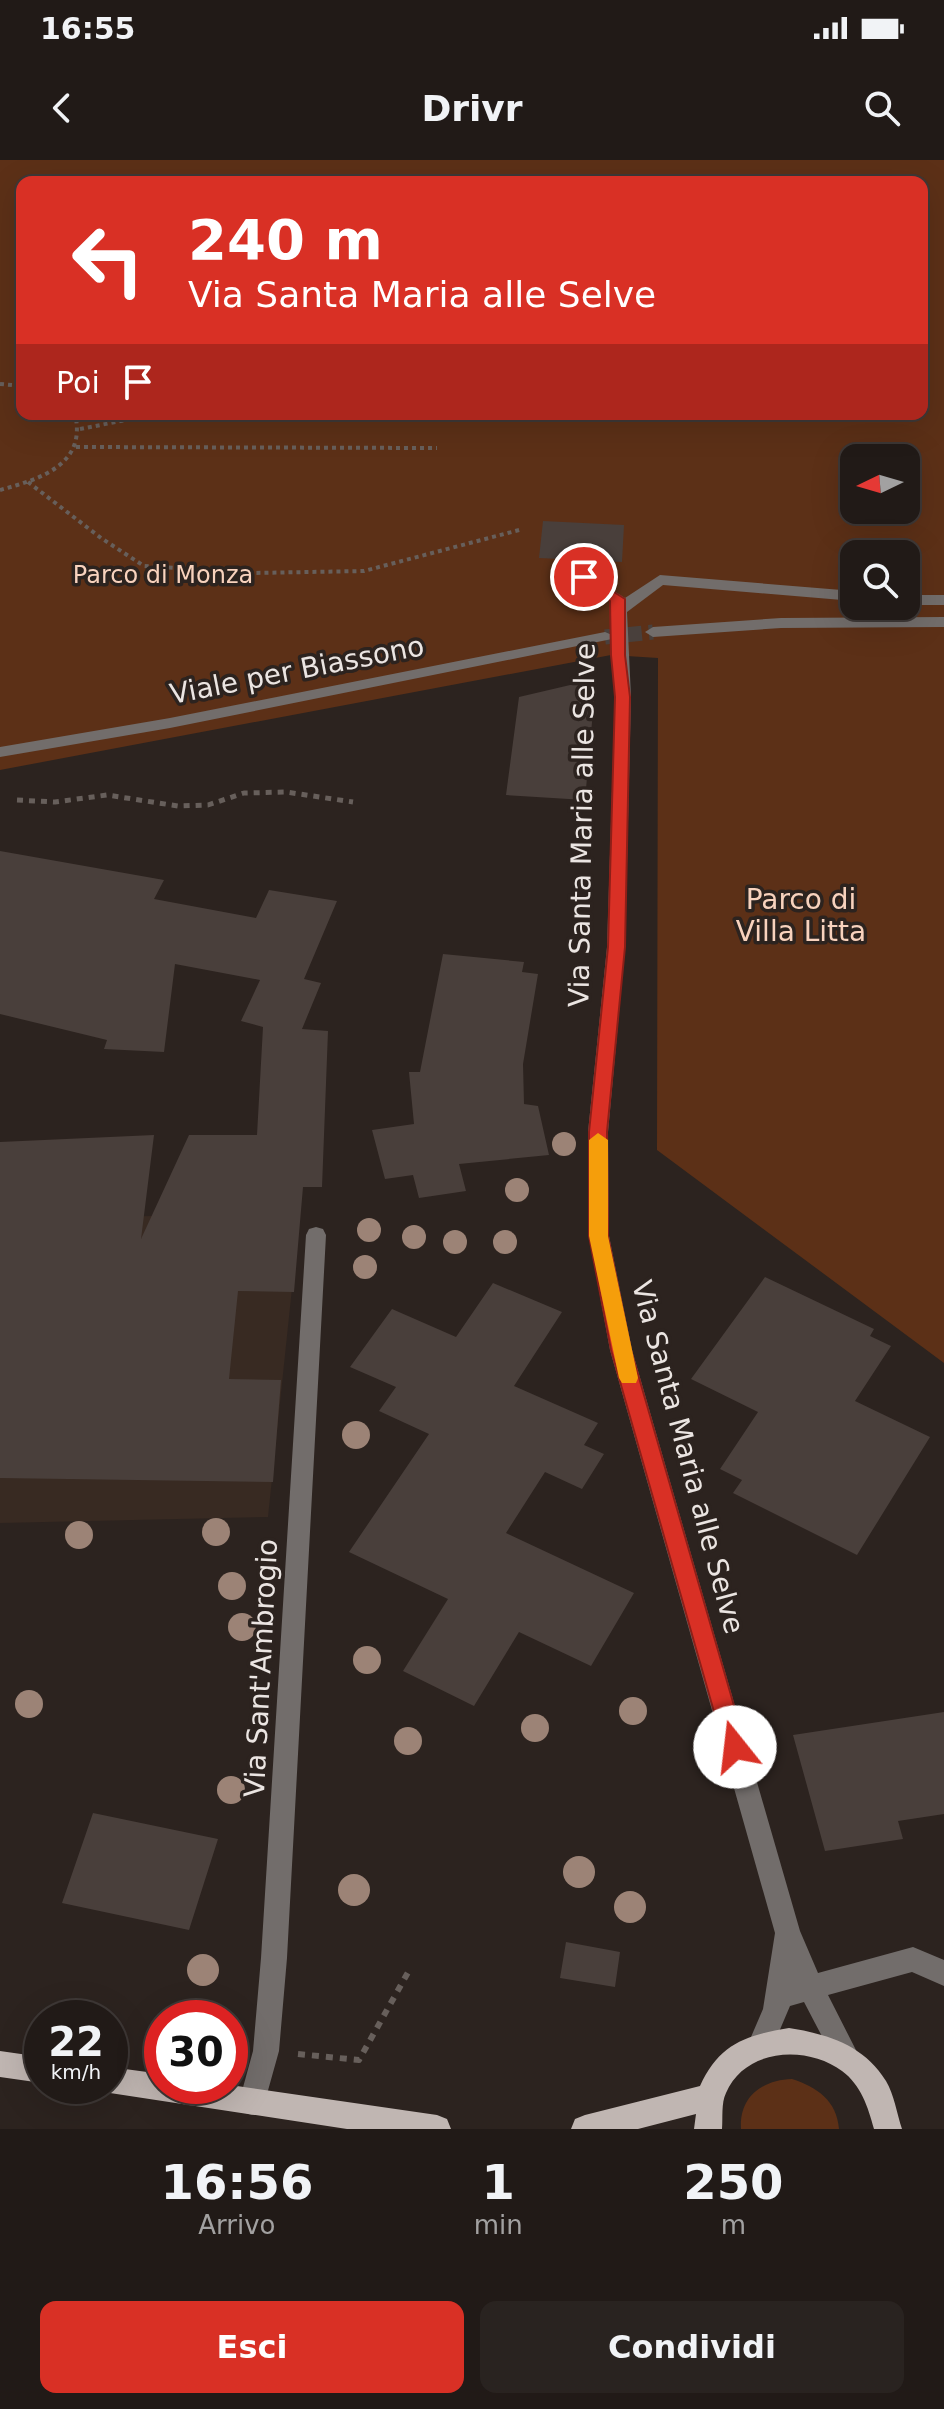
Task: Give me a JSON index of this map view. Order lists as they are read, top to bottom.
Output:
{
  "streets": {
    "street": ["Viale per Biassono", "Via Santa Maria alle Selve", "Via Sant'Ambrogio"]
  },
  "parks": ["Parco di Monza", "Parco di Villa Litta"],
  "north": "left",
  "page": {
    "status": "16:55",
    "header": "Drivr",
    "turn": ["240 m", "Via Santa Maria alle Selve"],
    "then": "Poi",
    "speed": "22 km/h",
    "limit": "30",
    "eta": [
      "16:56",
      "Arrivo",
      "1",
      "min",
      "250",
      "m"
    ],
    "buttons": ["Esci", "Condividi"]
  }
}
